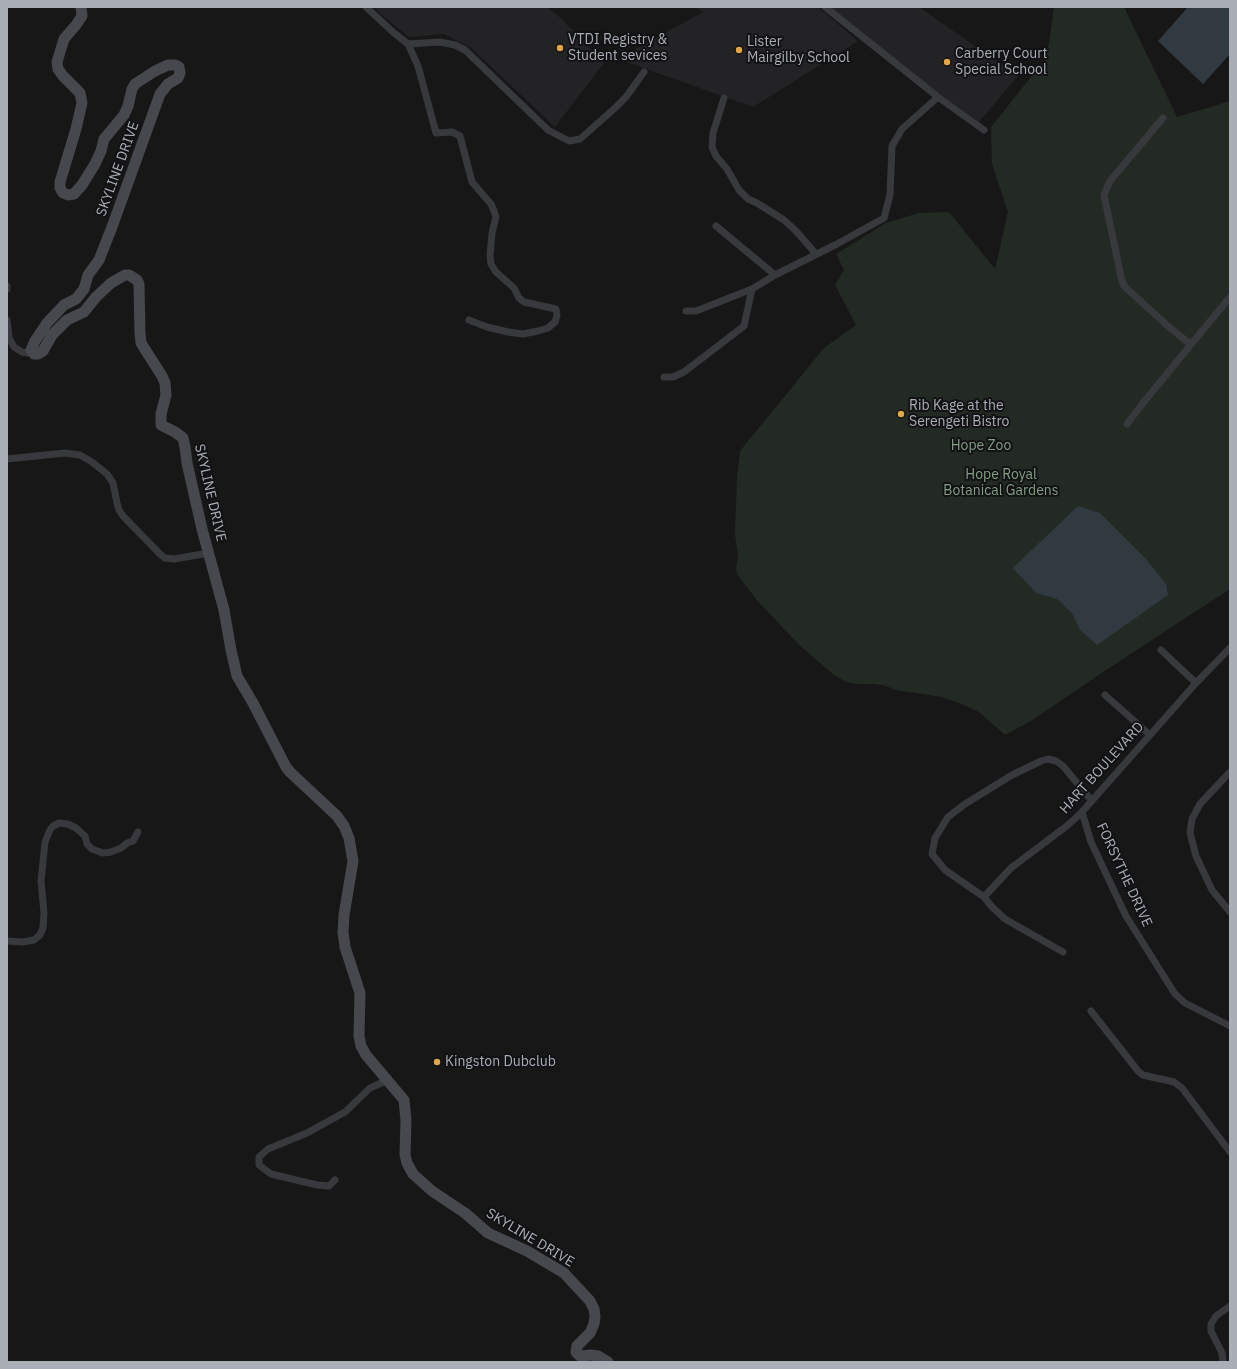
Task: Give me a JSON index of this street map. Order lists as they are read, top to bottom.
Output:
{
  "streets": {
    "street": ["SKYLINE DRIVE", "HART BOULEVARD", "FORSYTHE DRIVE"]
  },
  "crossings": [
    ["HART BOULEVARD", "FORSYTHE DRIVE"]
  ],
  "parks": ["Hope Zoo", "Hope Royal Botanical Gardens"],
  "places": [
    "VTDI Registry & Student sevices",
    "Lister Mairgilby School",
    "Carberry Court Special School",
    "Rib Kage at the Serengeti Bistro",
    "Kingston Dubclub"
  ]
}
